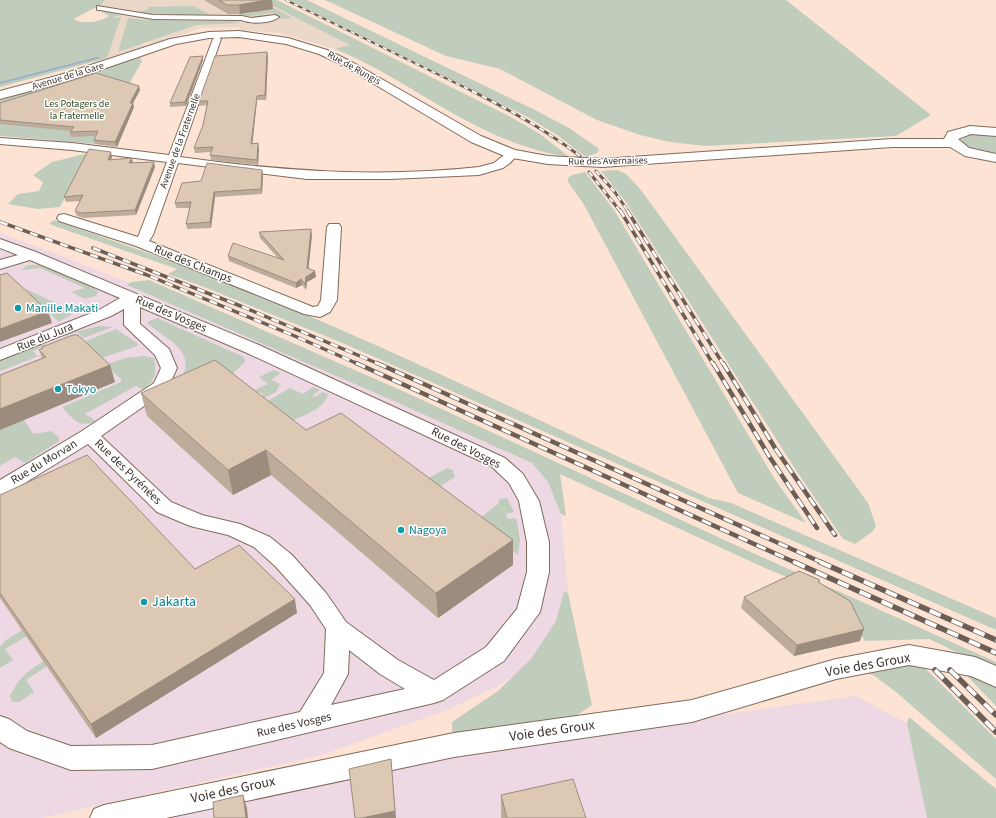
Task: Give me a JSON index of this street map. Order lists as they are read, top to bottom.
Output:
{
  "streets": {
    "main road": ["Rue de Rungis", "Avenue de la Gare", "Rue des Avernaises"],
    "street": [
      "Avenue de la Fraternelle",
      "Rue des Champs",
      "Rue des Vosges",
      "Rue du Jura",
      "Rue du Morvan",
      "Rue des Pyrénées",
      "Voie des Groux"
    ]
  },
  "crossings": [
    ["Rue de Rungis", "Avenue de la Gare"],
    ["Rue de Rungis", "Rue des Avernaises"],
    ["Avenue de la Fraternelle", "Rue des Champs"],
    ["Rue des Vosges", "Rue du Jura"],
    ["Rue des Vosges", "Rue du Morvan"],
    ["Rue des Vosges", "Rue des Pyrénées"],
    ["Rue du Jura", "Rue du Morvan"],
    ["Rue du Morvan", "Rue des Pyrénées"]
  ],
  "parks": ["Les Potagers de la Fraternelle"],
  "places": [
    "Manille Makati",
    "Tokyo",
    "Nagoya",
    "Jakarta"
  ]
}
